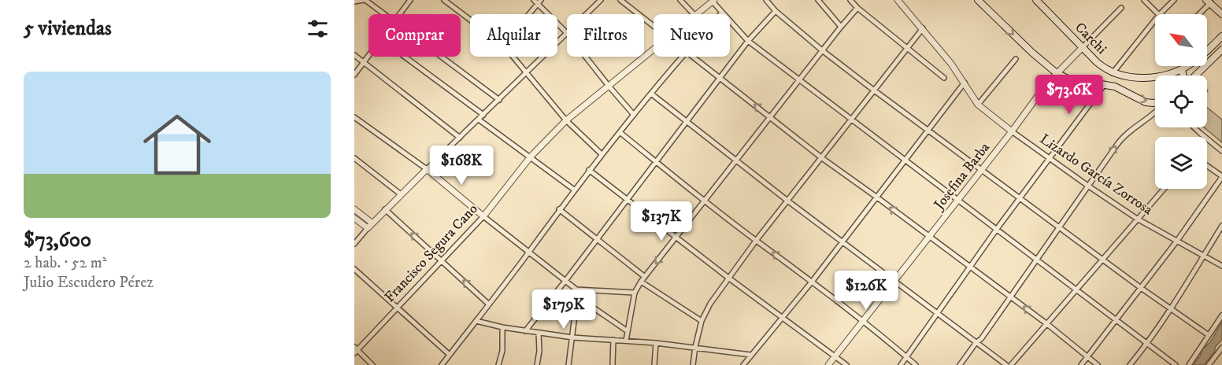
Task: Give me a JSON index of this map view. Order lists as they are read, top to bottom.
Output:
{
  "streets": {
    "main road": ["Carchi"],
    "street": ["Lizardo García Zorrosa", "Josefina Barba", "Francisco Segura Cano"]
  },
  "crossings": [
    ["Carchi", "Josefina Barba"],
    ["Lizardo García Zorrosa", "Josefina Barba"]
  ],
  "north": "top left",
  "page": {
    "heading": "5 viviendas",
    "chip": [
      "Comprar",
      "Alquilar",
      "Filtros",
      "Nuevo"
    ],
    "list": [
      {
        "name": "$73,600",
        "note": "2 hab. · 52 m² · Julio Escudero Pérez"
      }
    ],
    "price": [
      "$73.6K",
      "$168K",
      "$137K",
      "$126K",
      "$179K"
    ]
  }
}
